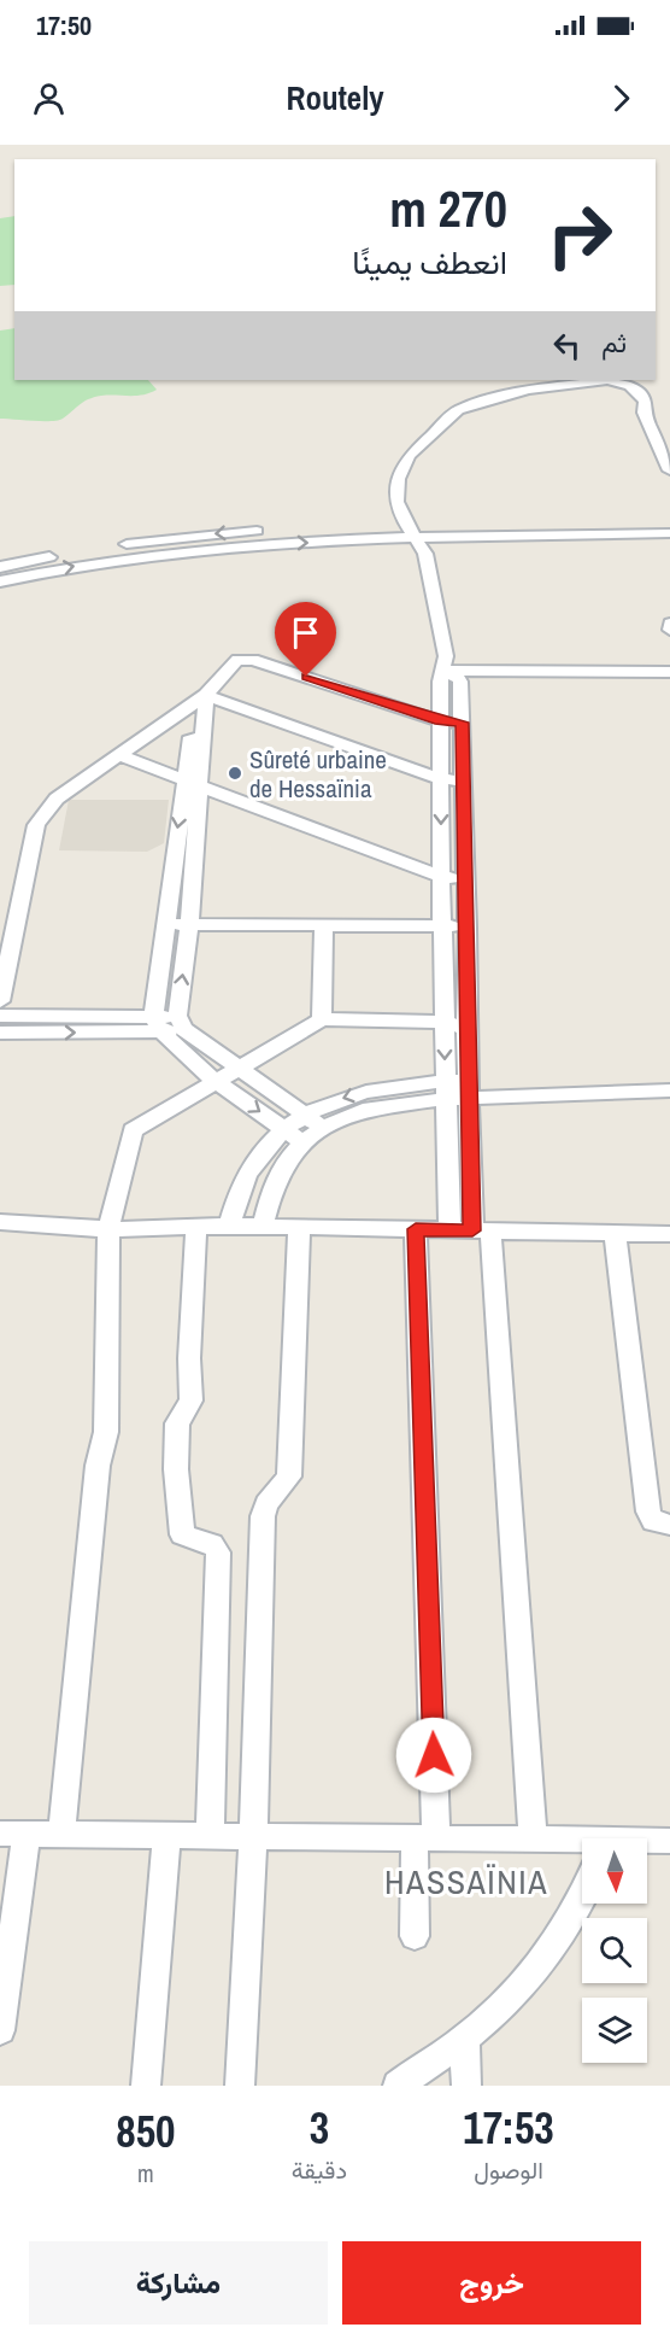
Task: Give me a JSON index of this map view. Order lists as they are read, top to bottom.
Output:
{
  "districts": ["HASSAÏNIA"],
  "places": ["Sûreté urbaine de Hessaïnia"],
  "north": "bottom",
  "page": {
    "status": "17:50",
    "header": "Routely",
    "turn": ["270 m", "انعطف يمينًا"],
    "then": "ثم",
    "eta": [
      "17:53",
      "الوصول",
      "3",
      "دقيقة",
      "850",
      "m"
    ],
    "buttons": ["خروج", "مشاركة"]
  }
}
